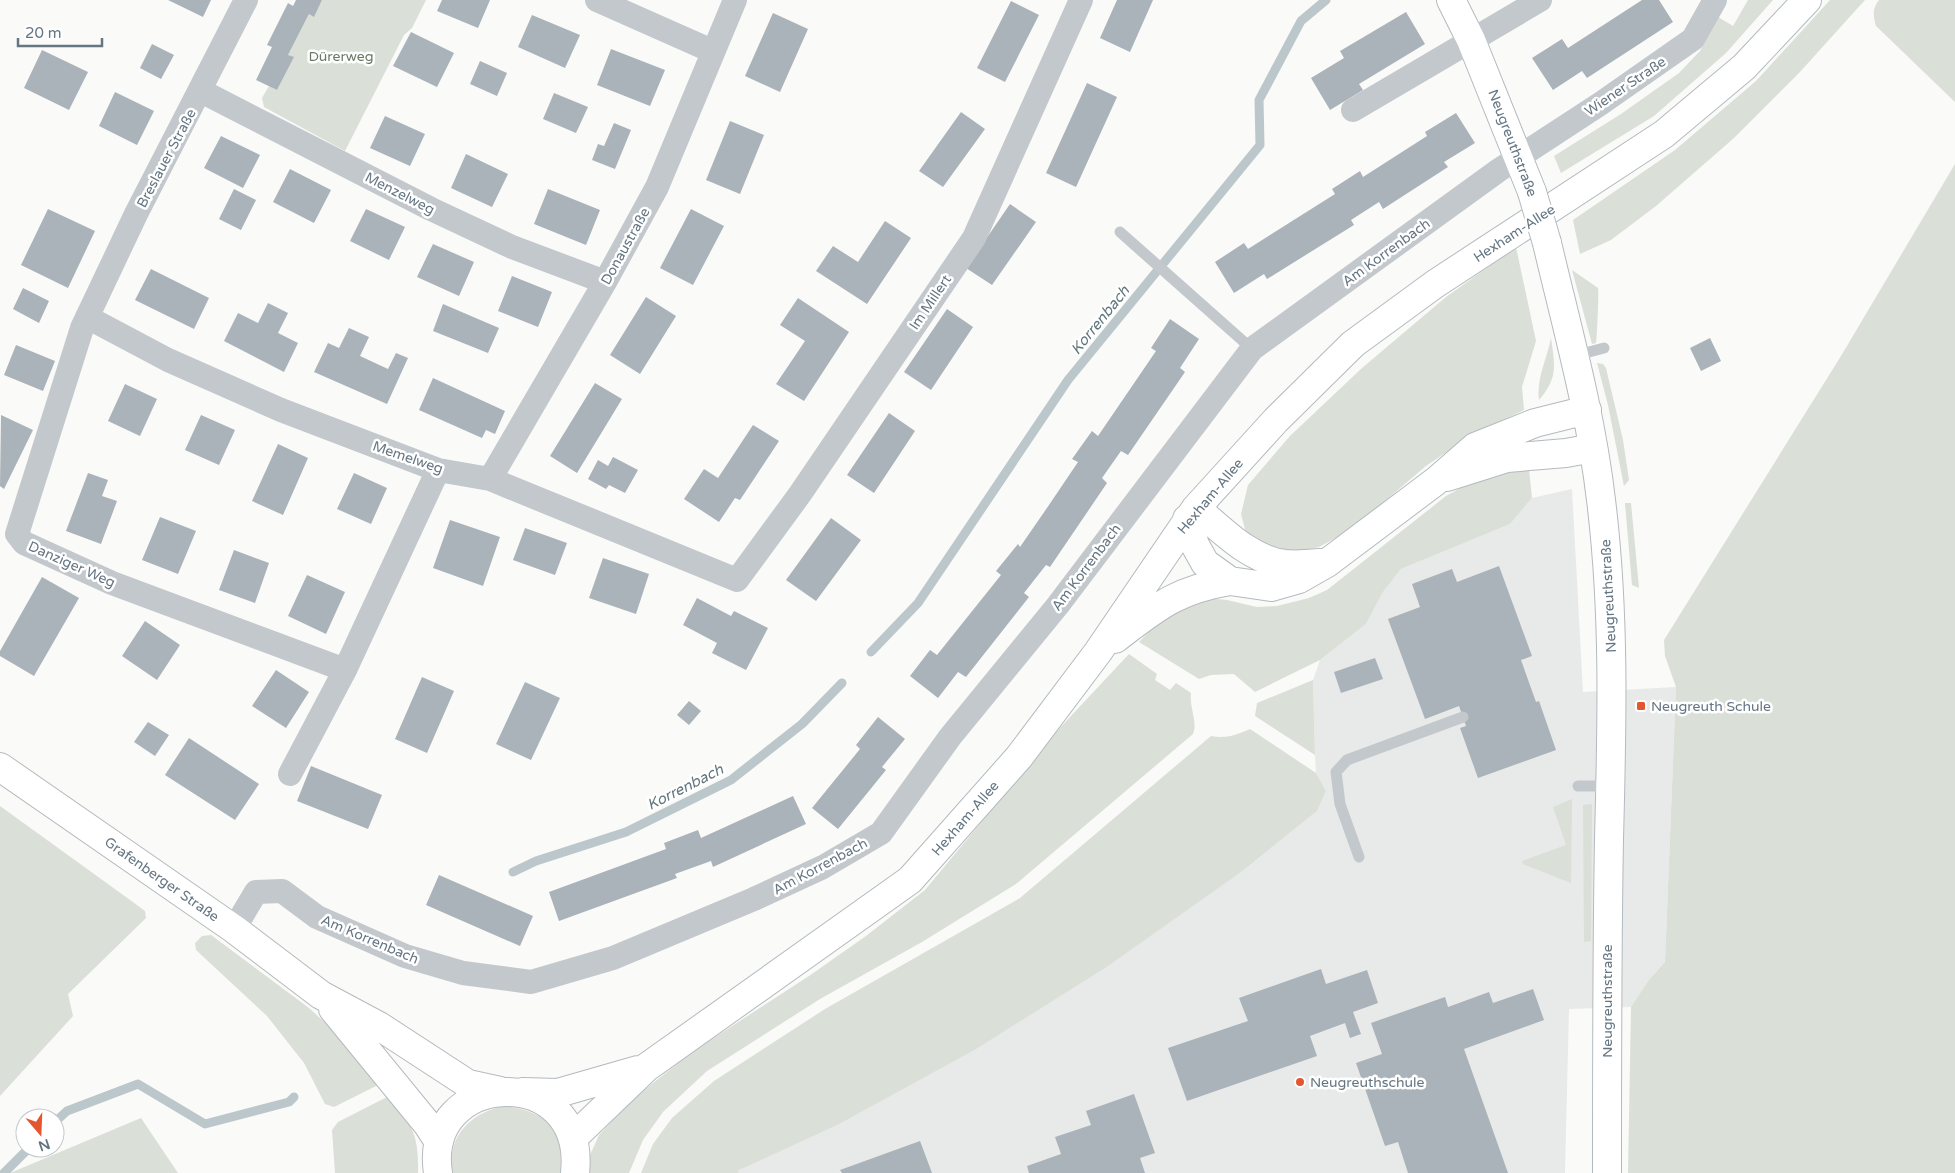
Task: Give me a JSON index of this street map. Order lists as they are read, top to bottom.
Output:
{
  "streets": {
    "main road": ["Neugreuthstraße", "Hexham-Allee", "Grafenberger Straße"],
    "street": [
      "Wiener Straße",
      "Breslauer Straße",
      "Menzelweg",
      "Donaustraße",
      "Am Korrenbach",
      "Im Millert",
      "Memelweg",
      "Danziger Weg"
    ]
  },
  "crossings": [
    ["Wiener Straße", "Neugreuthstraße"],
    ["Wiener Straße", "Am Korrenbach"],
    ["Neugreuthstraße", "Am Korrenbach"],
    ["Breslauer Straße", "Menzelweg"],
    ["Breslauer Straße", "Memelweg"],
    ["Breslauer Straße", "Danziger Weg"],
    ["Menzelweg", "Donaustraße"],
    ["Hexham-Allee", "Grafenberger Straße"],
    ["Donaustraße", "Memelweg"],
    ["Am Korrenbach", "Grafenberger Straße"],
    ["Im Millert", "Memelweg"],
    ["Memelweg", "Danziger Weg"]
  ],
  "water": ["Korrenbach"],
  "parks": ["Dürerweg"],
  "places": {
    "transit": ["Neugreuth Schule"],
    "other": ["Neugreuthschule"]
  },
  "scale_bar": "20 m",
  "north": "bottom"
}
